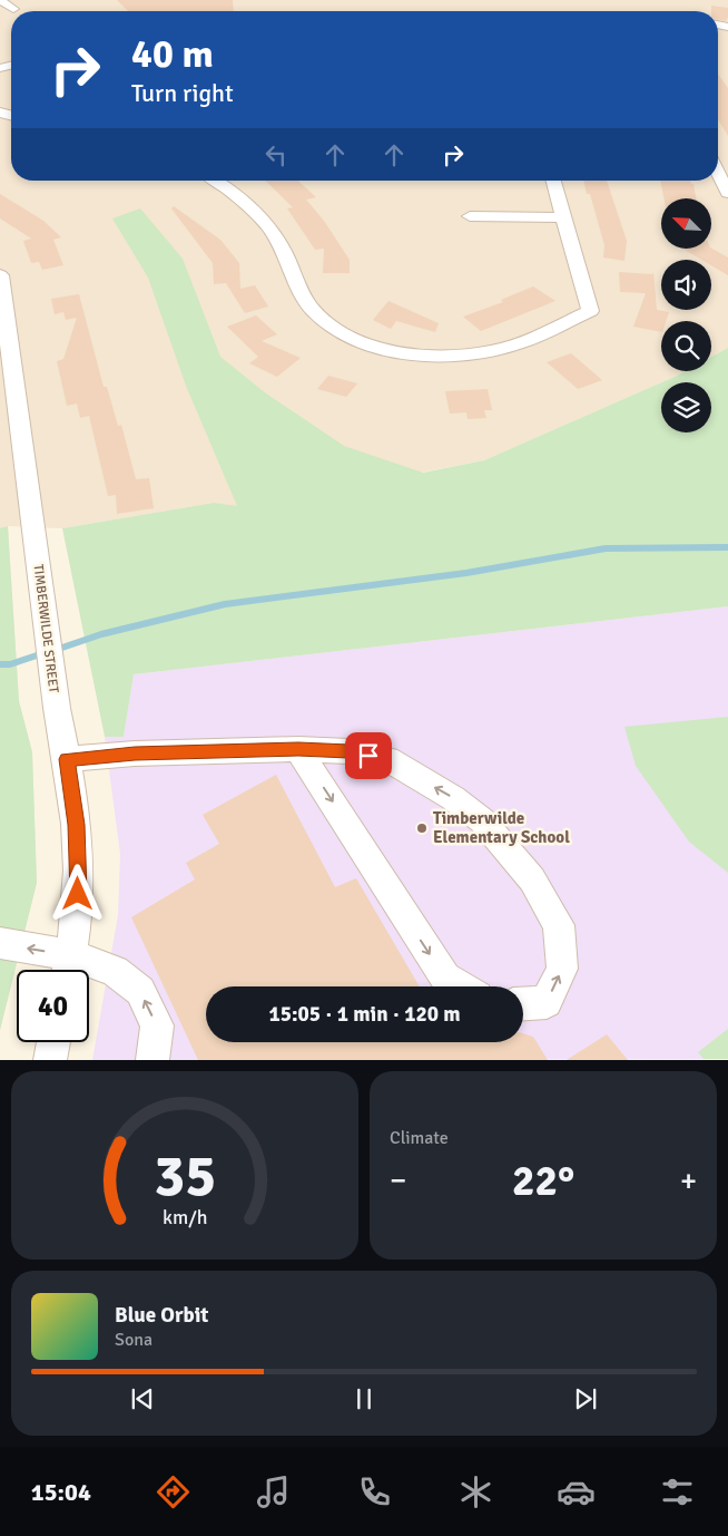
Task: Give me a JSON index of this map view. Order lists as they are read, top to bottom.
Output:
{
  "streets": {
    "street": ["TIMBERWILDE STREET"]
  },
  "places": ["Timberwilde Elementary School"],
  "north": "top left",
  "page": {
    "turn": ["40 m", "Turn right"],
    "limit": "40",
    "trip": "15:05 · 1 min · 120 m",
    "tile": "Climate",
    "heat": ["−", "22°", "+"],
    "song": ["Blue Orbit", "Sona"],
    "tabs": "15:04",
    "gauge": ["35", "km/h"]
  }
}
